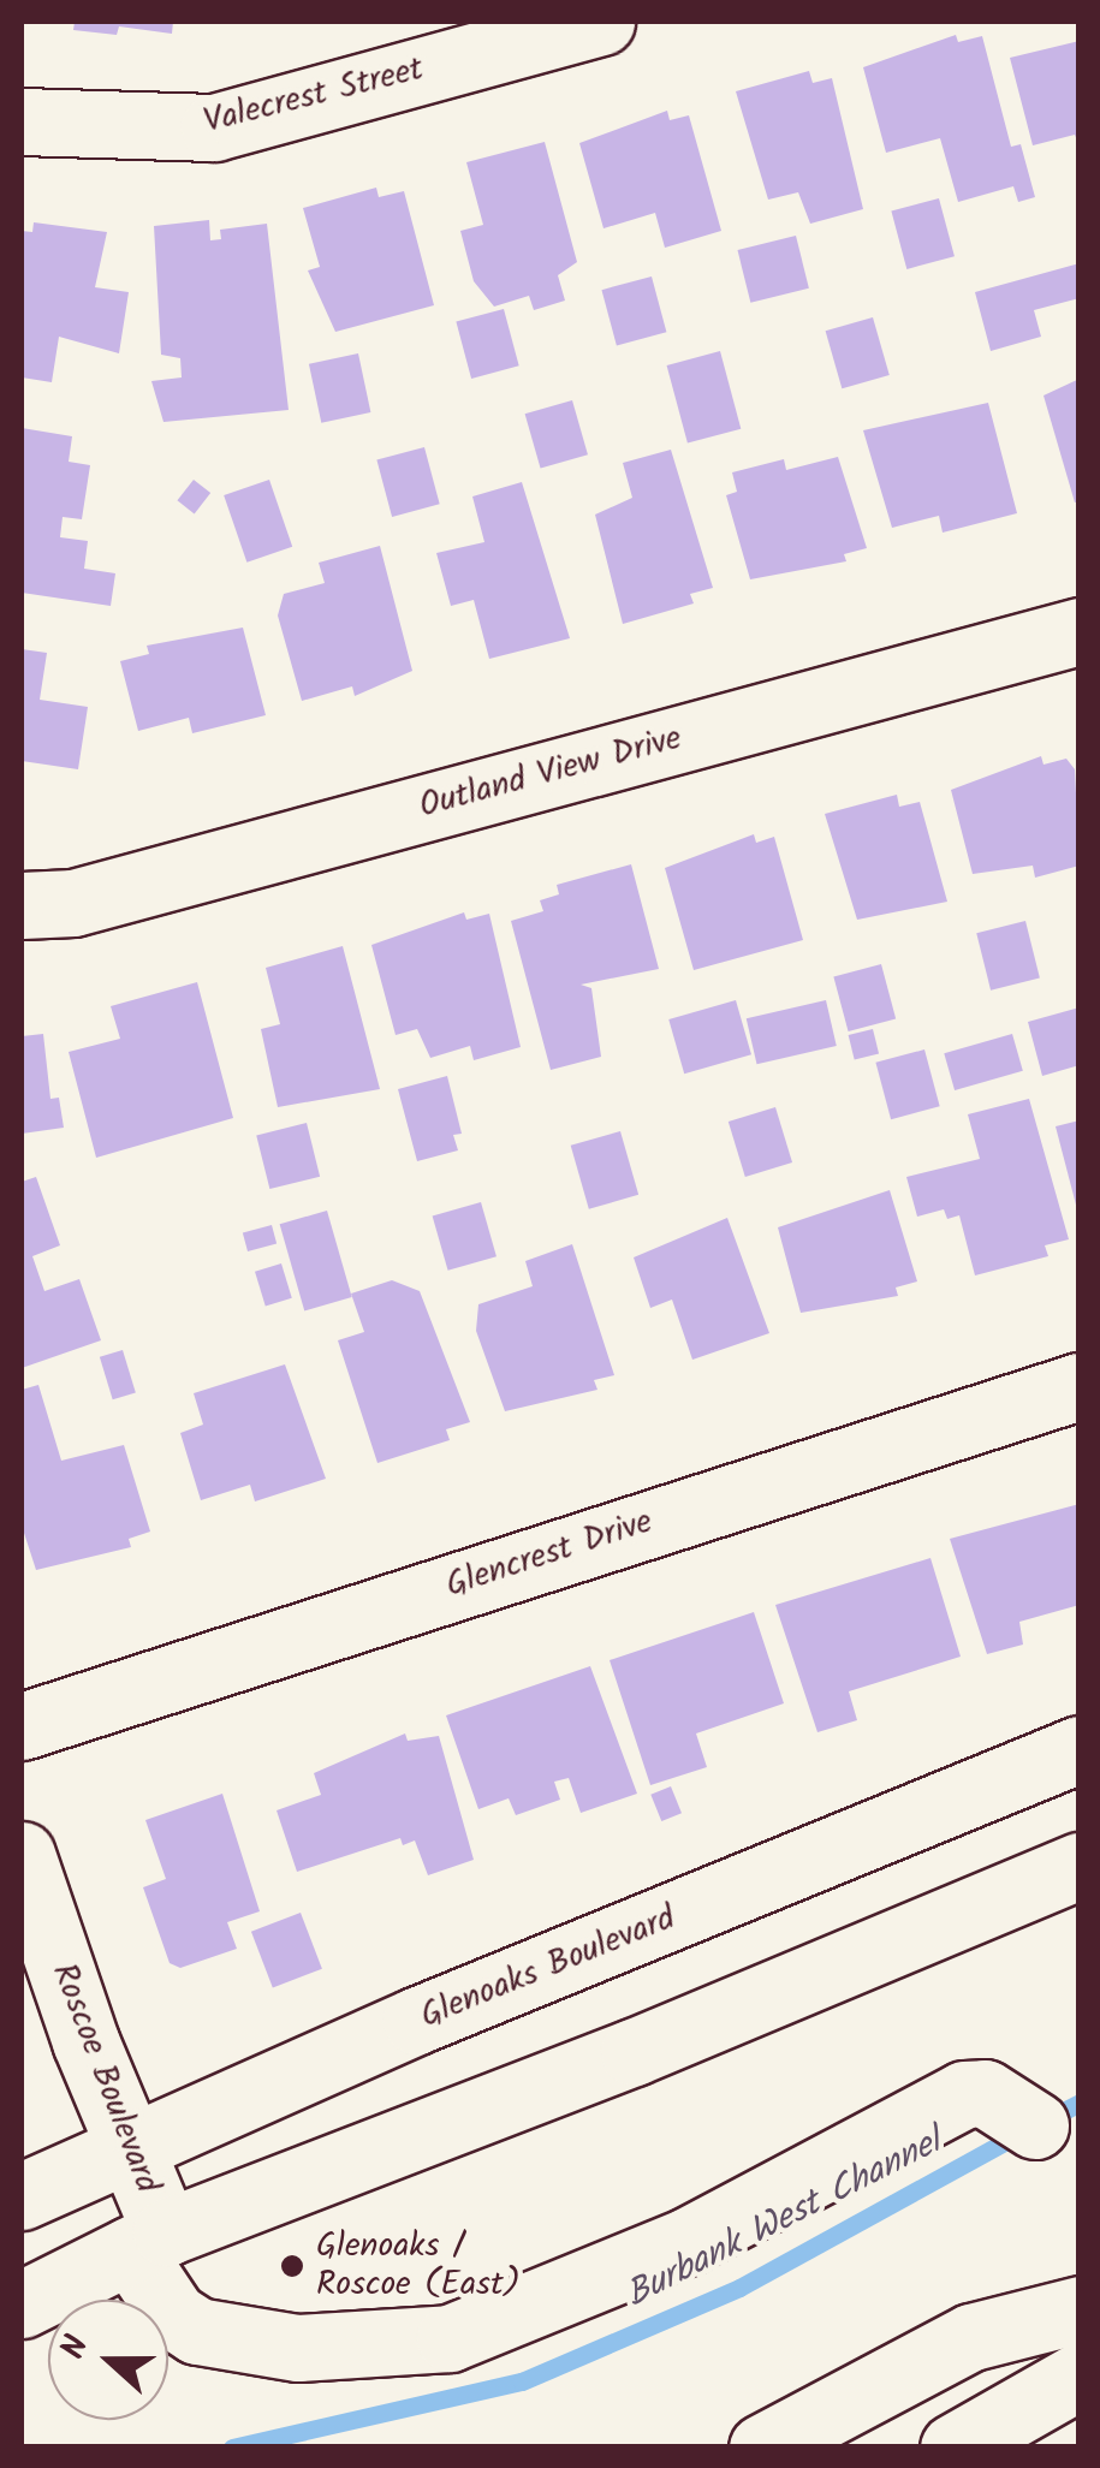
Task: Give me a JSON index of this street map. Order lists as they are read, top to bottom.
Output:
{
  "streets": {
    "main road": [
      "Valecrest Street",
      "Outland View Drive",
      "Glencrest Drive",
      "Glenoaks Boulevard",
      "Roscoe Boulevard"
    ]
  },
  "crossings": [
    ["Glenoaks Boulevard", "Roscoe Boulevard"]
  ],
  "water": ["Burbank West Channel"],
  "places": ["Glenoaks / Roscoe (East)"],
  "north": "left"
}
